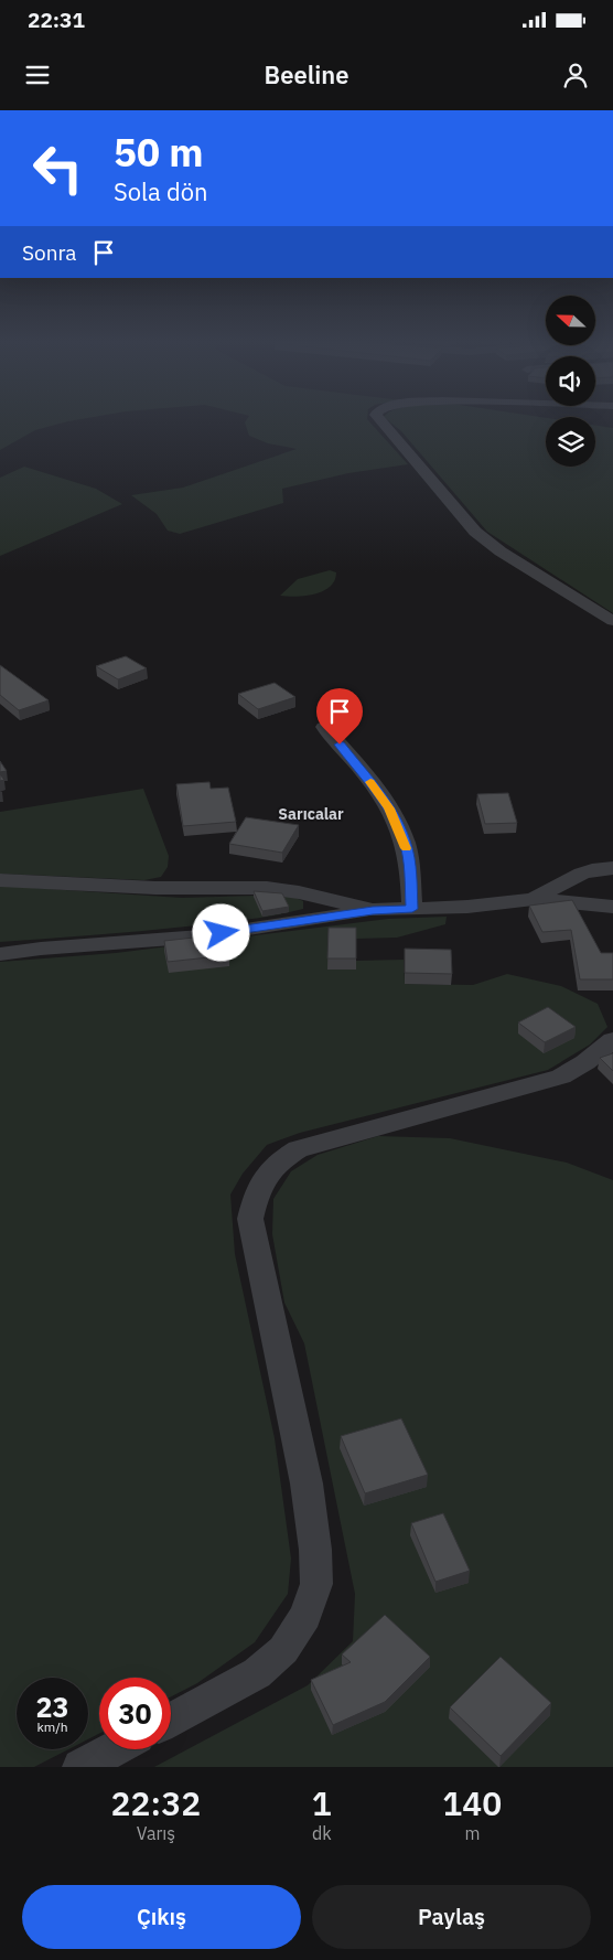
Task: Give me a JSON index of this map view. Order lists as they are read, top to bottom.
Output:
{
  "districts": ["Sarıcalar"],
  "north": "left",
  "page": {
    "status": "22:31",
    "header": "Beeline",
    "turn": ["50 m", "Sola dön"],
    "then": "Sonra",
    "speed": "23 km/h",
    "limit": "30",
    "eta": [
      "22:32",
      "Varış",
      "1",
      "dk",
      "140",
      "m"
    ],
    "buttons": ["Çıkış", "Paylaş"]
  }
}
